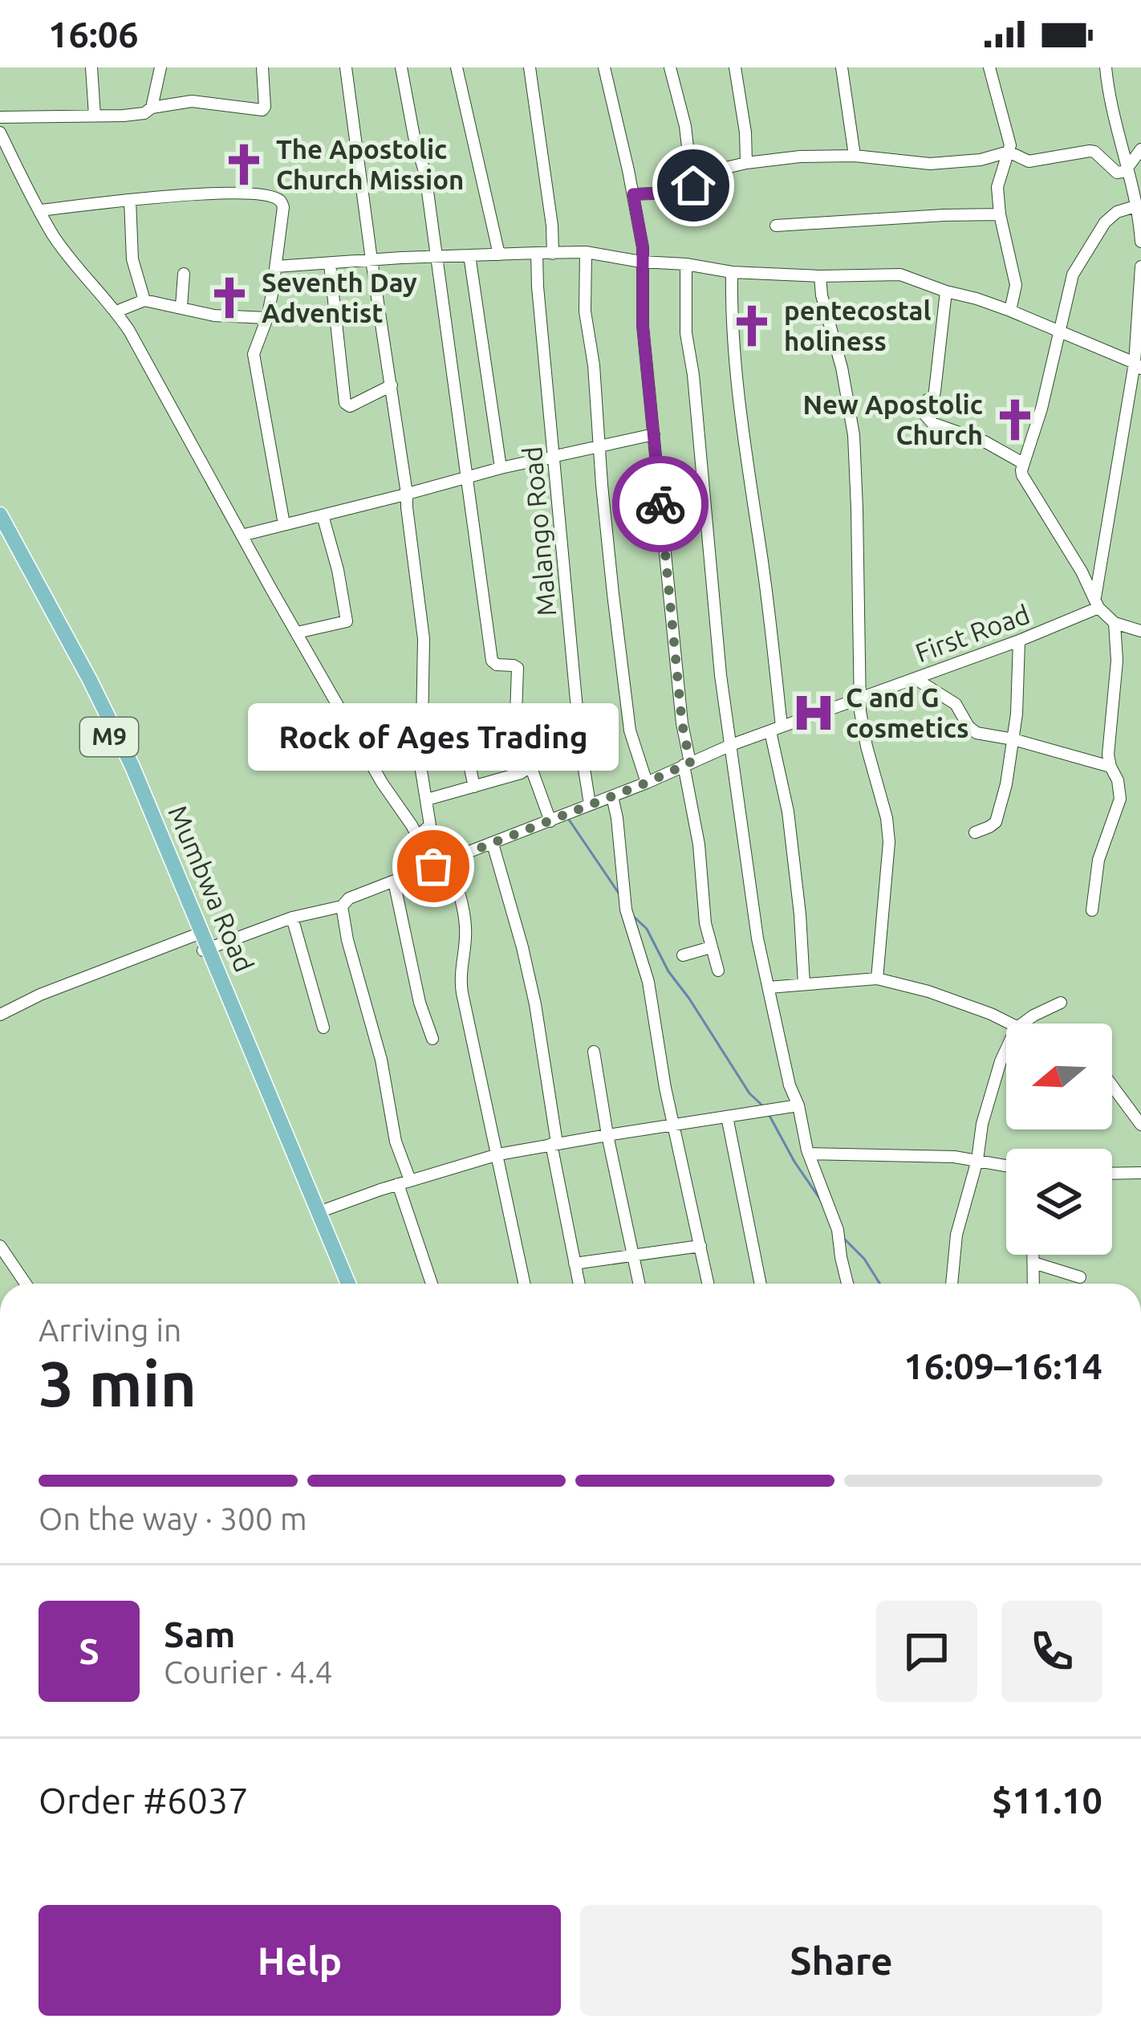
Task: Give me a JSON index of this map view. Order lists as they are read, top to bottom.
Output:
{
  "streets": {
    "main road": ["M9", "Mumbwa Road"],
    "street": ["Malango Road", "First Road"]
  },
  "crossings": [
    ["Malango Road", "First Road"],
    ["First Road", "Mumbwa Road"]
  ],
  "places": {
    "church": [
      "The Apostolic Church Mission",
      "Seventh Day Adventist",
      "pentecostal holiness",
      "New Apostolic Church"
    ],
    "hospital": ["C and G cosmetics"],
    "other": ["Rock of Ages Trading"]
  },
  "north": "left",
  "page": {
    "status": "16:06",
    "bubble": "Rock of Ages Trading",
    "heading": ["3 min", "Arriving in", "16:09–16:14"],
    "panel": [
      "Sam",
      "Courier · 4.4",
      "Order #6037",
      "$11.10"
    ],
    "bar": "On the way · 300 m",
    "round": "S",
    "buttons": ["Help", "Share"]
  }
}
